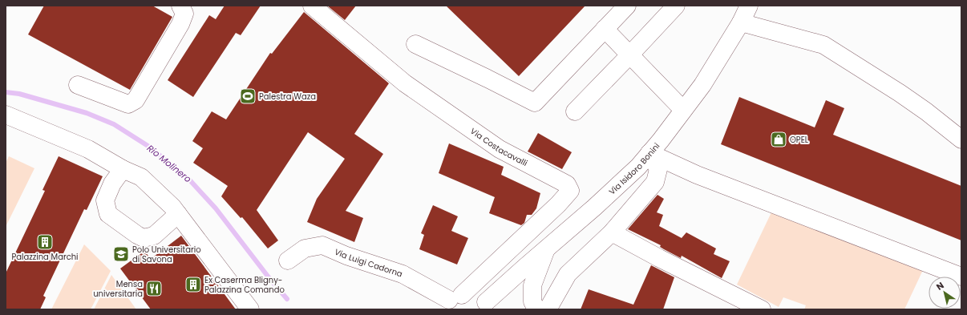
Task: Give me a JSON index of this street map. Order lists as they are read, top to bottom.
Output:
{
  "streets": {
    "street": ["Via Costacavalli", "Via Isidoro Bonini", "Via Luigi Cadorna"]
  },
  "crossings": [
    ["Via Costacavalli", "Via Luigi Cadorna"]
  ],
  "water": ["Rio Molinero"],
  "places": {
    "sports": ["Palestra Waza"],
    "shop": ["OPEL"],
    "building": ["Palazzina Marchi", "Ex Caserma Bligny- Palazzina Comando"],
    "school or university": ["Polo Universitario di Savona"],
    "restaurant": ["Mensa universitaria"]
  },
  "north": "top left"
}
